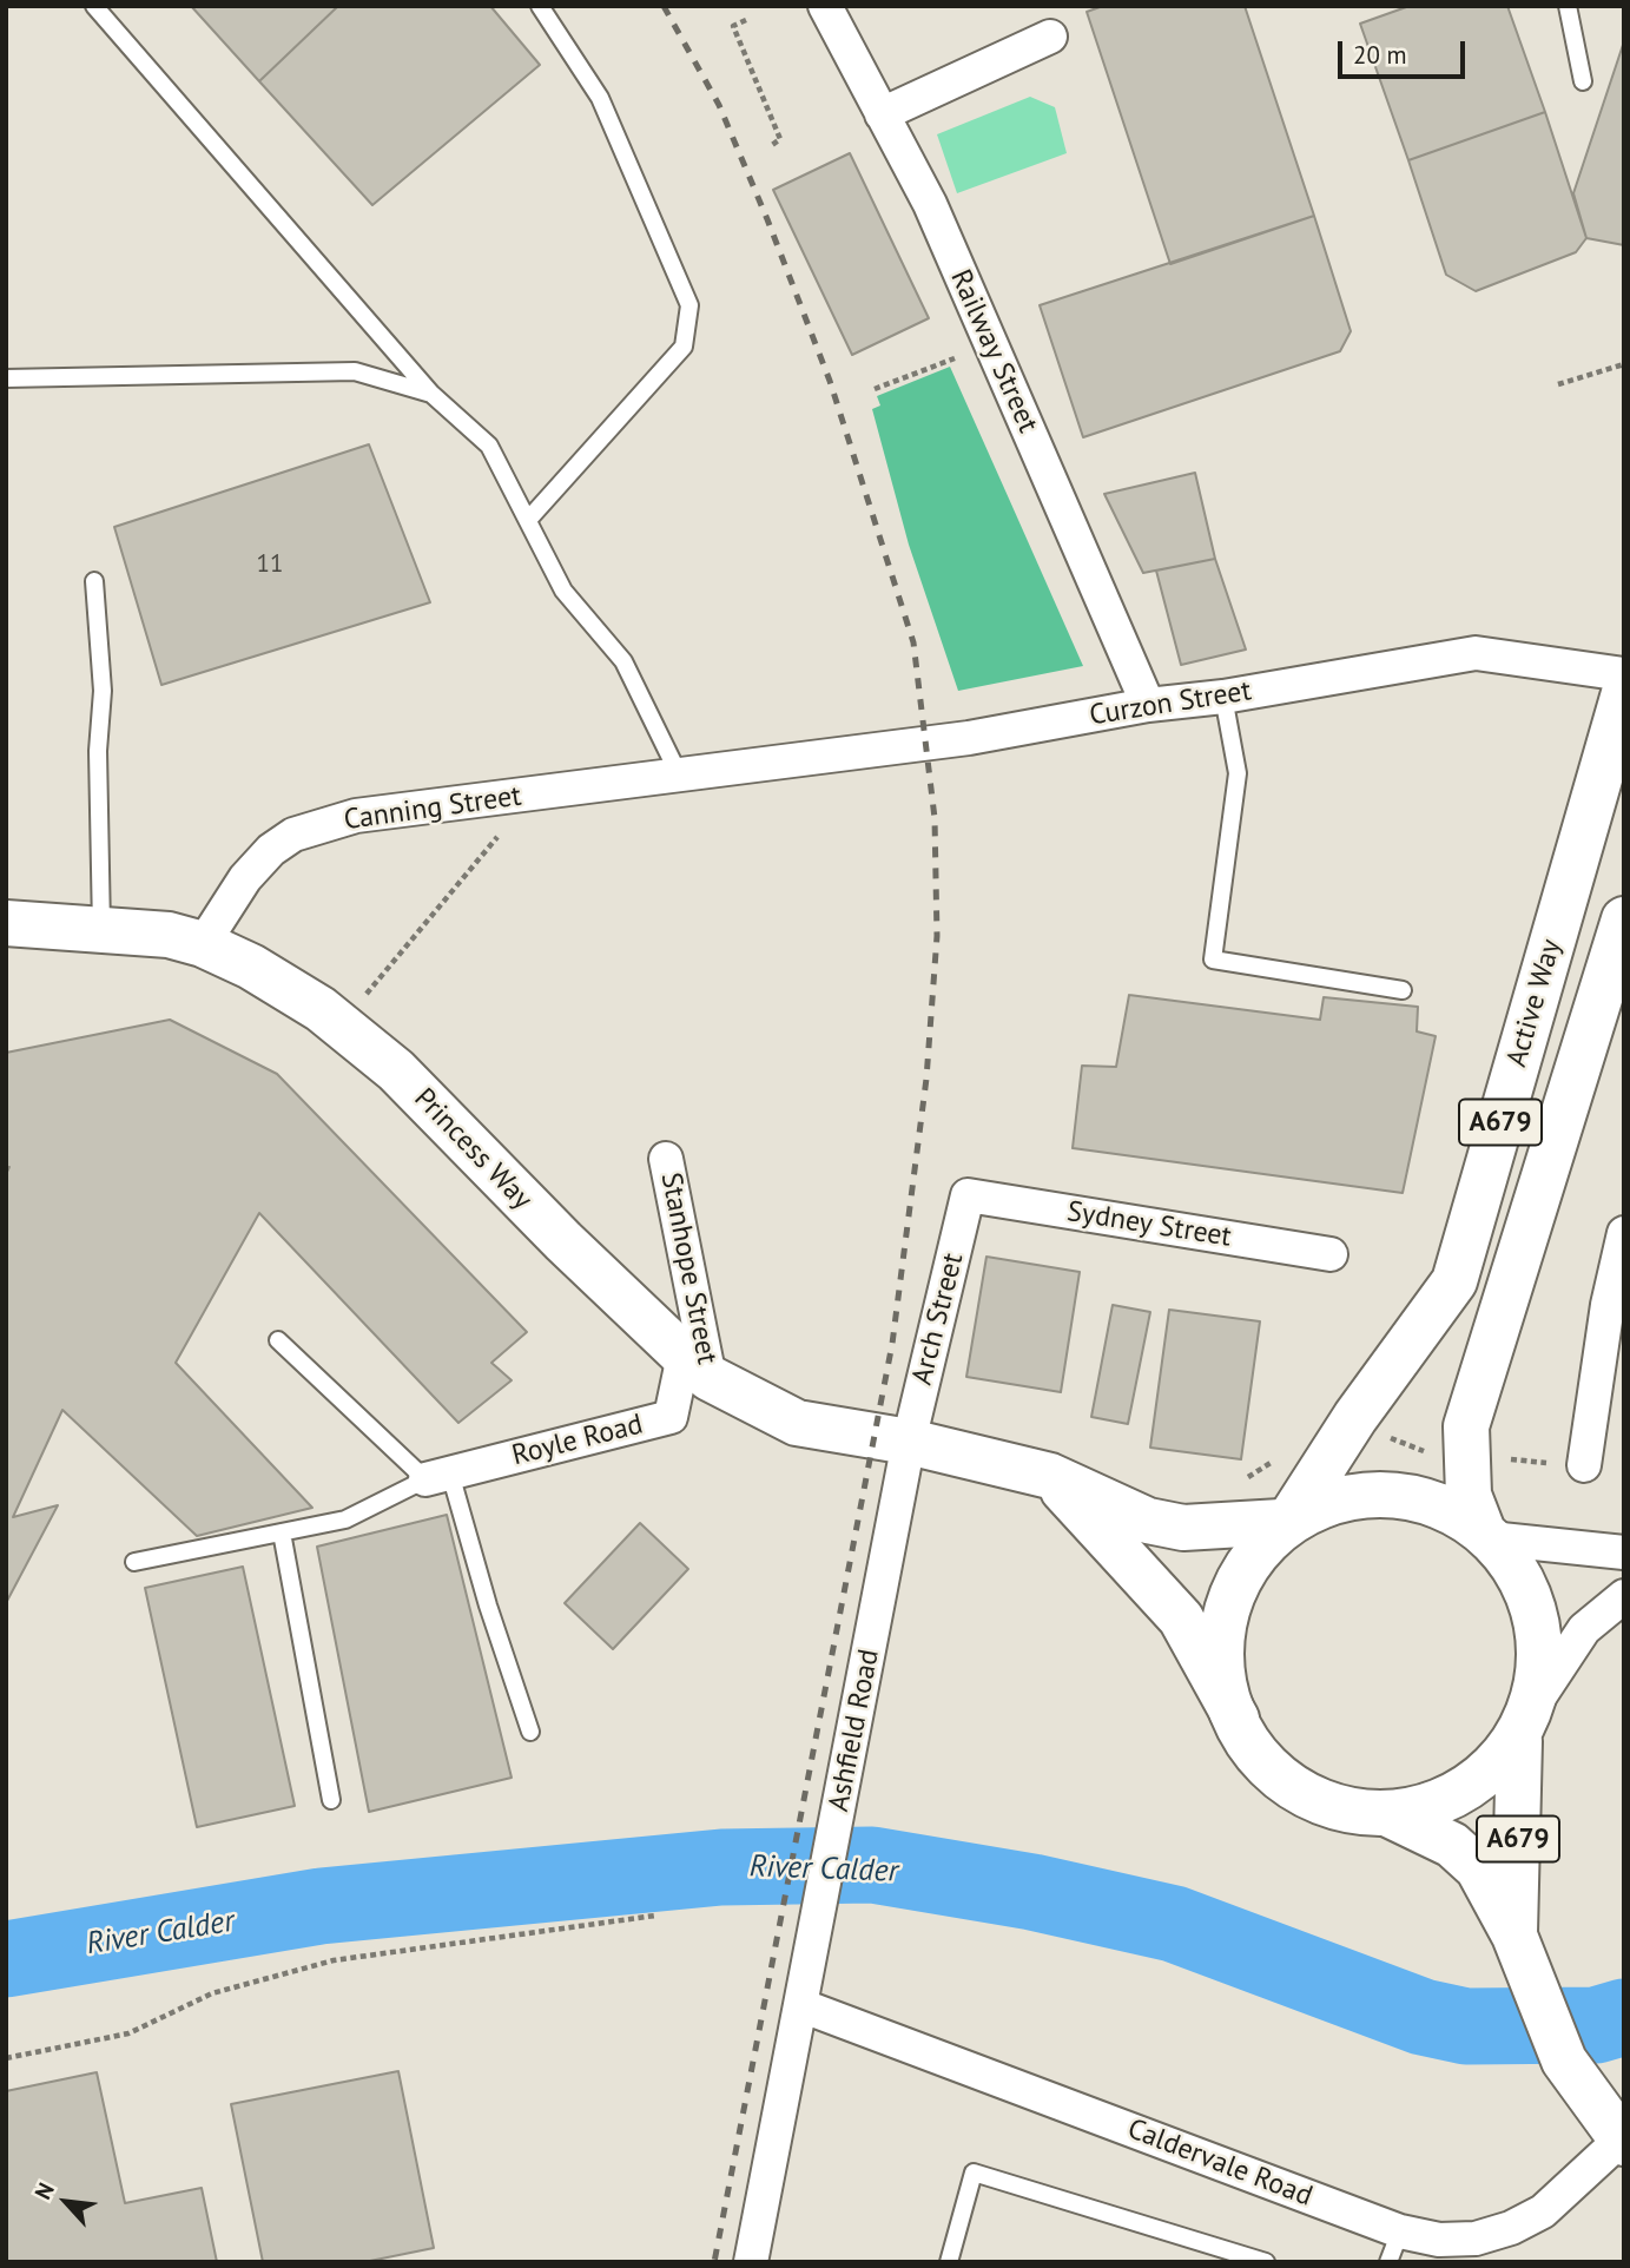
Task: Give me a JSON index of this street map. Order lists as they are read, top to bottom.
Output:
{
  "streets": {
    "main road": ["Active Way", "A679", "Princess Way"],
    "street": [
      "Railway Street",
      "Curzon Street",
      "Canning Street",
      "Sydney Street",
      "Stanhope Street",
      "Arch Street",
      "Royle Road",
      "Ashfield Road",
      "Caldervale Road"
    ]
  },
  "crossings": [
    ["Railway Street", "Curzon Street"],
    ["Curzon Street", "Canning Street"],
    ["Canning Street", "Princess Way"],
    ["Active Way", "A679"],
    ["A679", "Caldervale Road"],
    ["Princess Way", "Stanhope Street"],
    ["Princess Way", "Arch Street"],
    ["Princess Way", "Royle Road"],
    ["Princess Way", "Ashfield Road"],
    ["Sydney Street", "Arch Street"],
    ["Stanhope Street", "Royle Road"],
    ["Arch Street", "Ashfield Road"],
    ["Ashfield Road", "Caldervale Road"]
  ],
  "water": ["River Calder"],
  "house_numbers": ["11"],
  "scale_bar": "20 m",
  "north": "top left"
}
